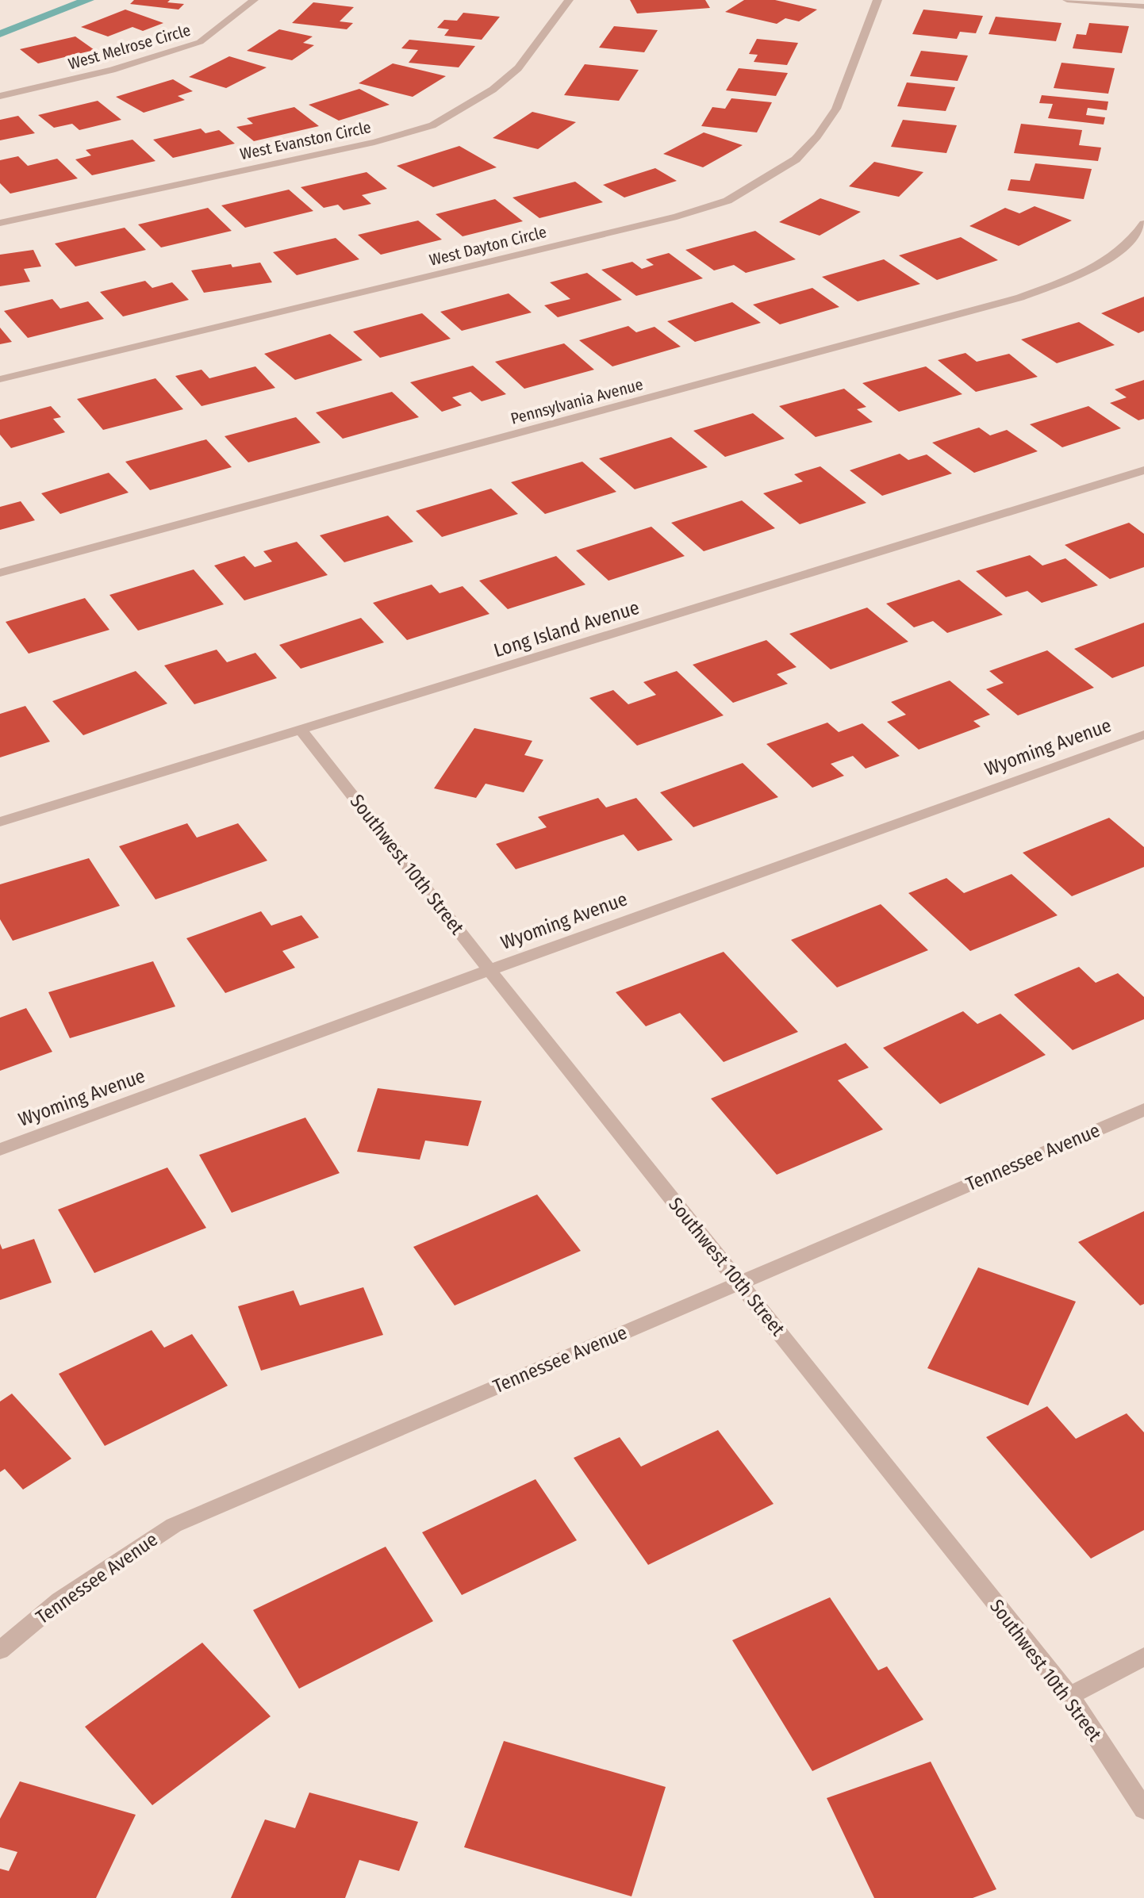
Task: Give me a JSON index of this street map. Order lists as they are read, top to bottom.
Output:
{
  "streets": {
    "street": [
      "West Melrose Circle",
      "West Evanston Circle",
      "West Dayton Circle",
      "Pennsylvania Avenue",
      "Long Island Avenue",
      "Wyoming Avenue",
      "Southwest 10th Street",
      "Tennessee Avenue"
    ]
  },
  "crossings": [
    ["Long Island Avenue", "Southwest 10th Street"],
    ["Wyoming Avenue", "Southwest 10th Street"],
    ["Southwest 10th Street", "Tennessee Avenue"]
  ]
}
